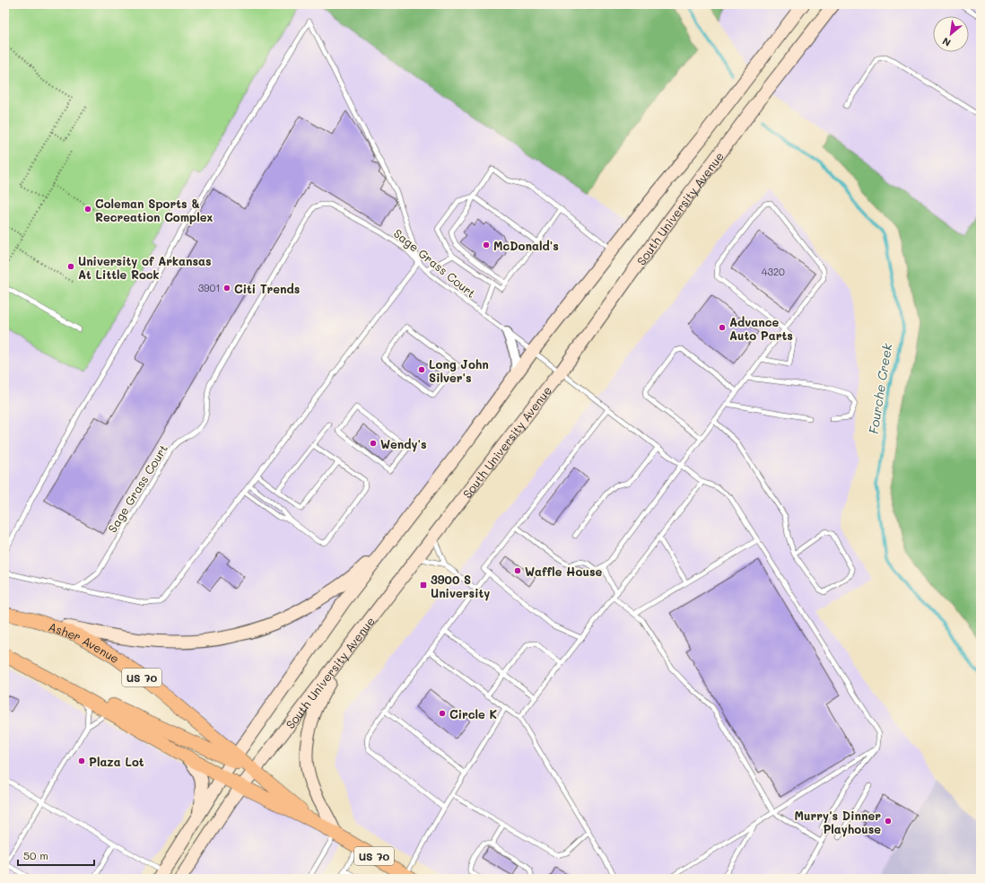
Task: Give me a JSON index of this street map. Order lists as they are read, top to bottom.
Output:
{
  "streets": {
    "main road": ["South University Avenue", "Asher Avenue", "US 70"],
    "lane": ["Sage Grass Court"]
  },
  "crossings": [
    ["South University Avenue", "Sage Grass Court"],
    ["South University Avenue", "Asher Avenue"],
    ["South University Avenue", "US 70"]
  ],
  "water": ["Fourche Creek"],
  "places": {
    "other": [
      "Coleman Sports & Recreation Complex",
      "McDonald's",
      "University of Arkansas At Little Rock",
      "Citi Trends",
      "Advance Auto Parts",
      "Long John Silver's",
      "Wendy's",
      "Waffle House",
      "Circle K",
      "Plaza Lot",
      "Murry's Dinner Playhouse"
    ],
    "transit": ["3900 S University"]
  },
  "house_numbers": ["4320", "3901"],
  "scale_bar": "50 m",
  "north": "bottom left"
}
